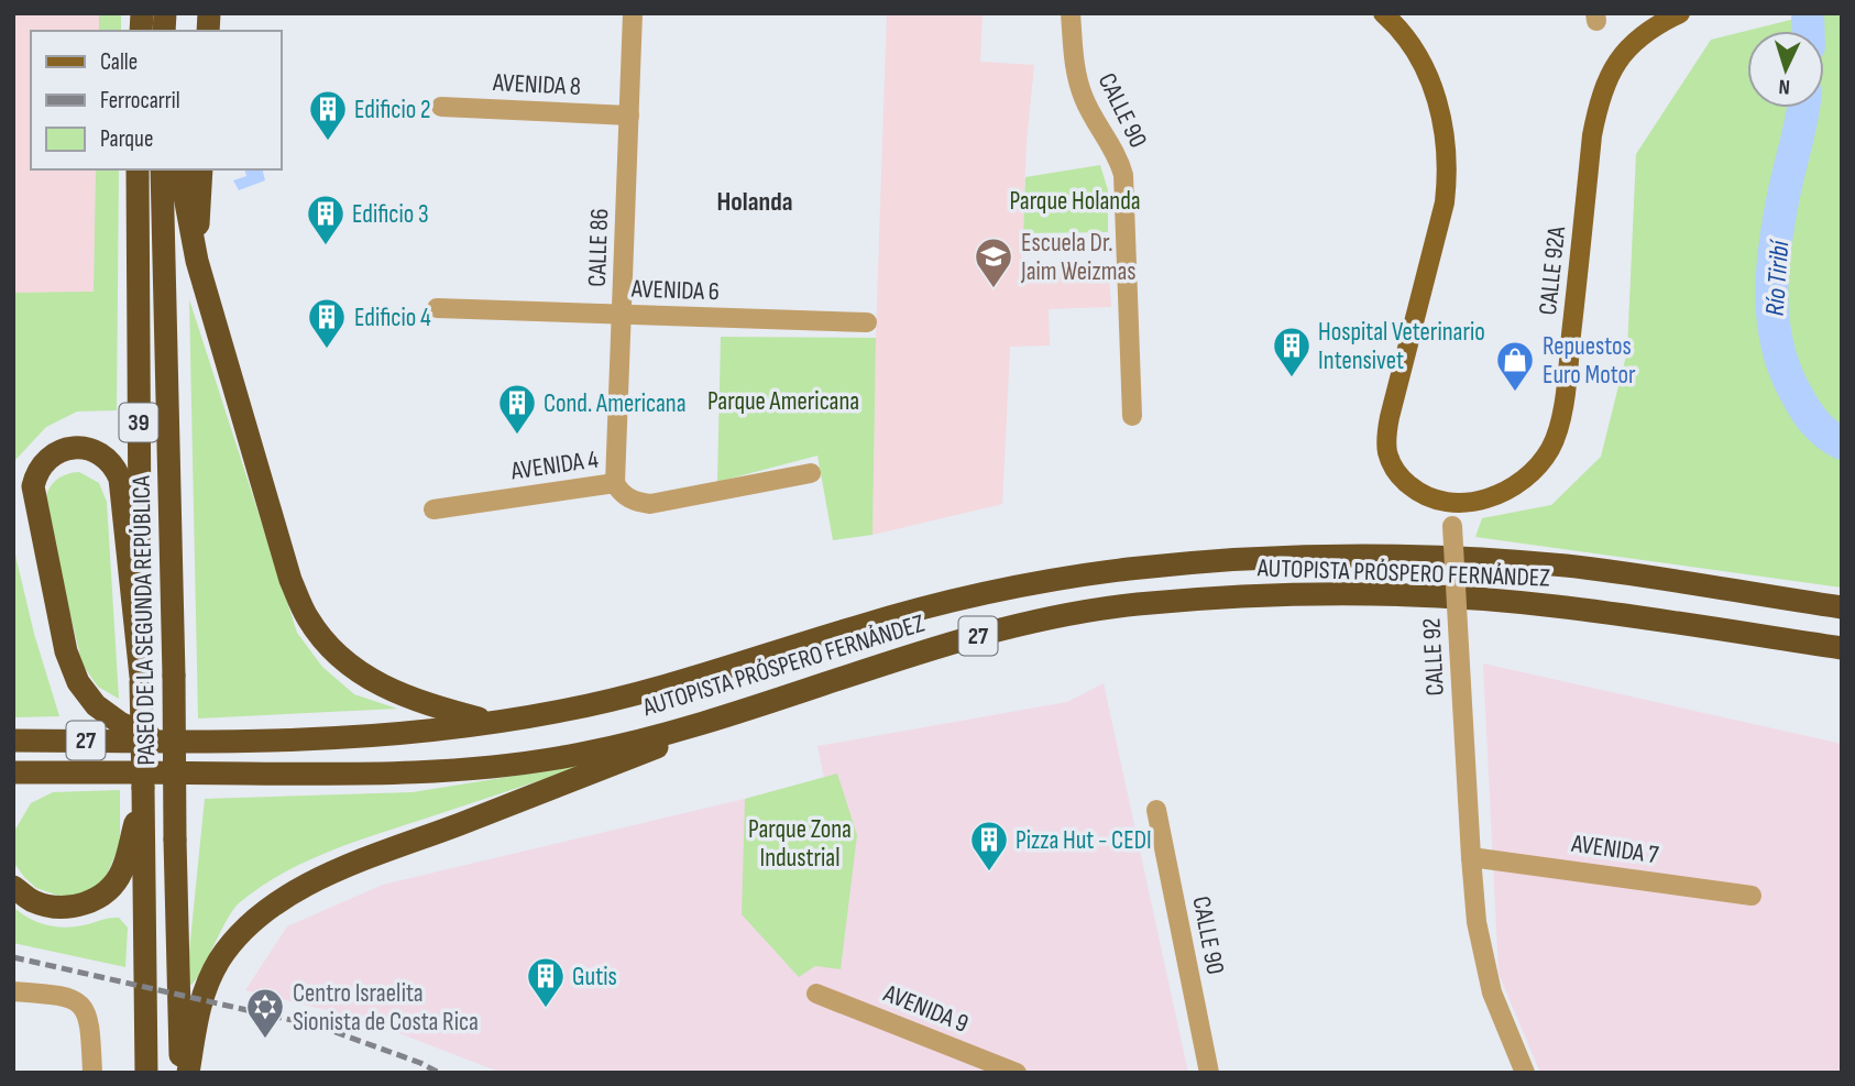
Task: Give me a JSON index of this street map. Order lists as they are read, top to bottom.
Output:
{
  "streets": {
    "highway": [
      "39",
      "AUTOPISTA PRÓSPERO FERNÁNDEZ",
      "PASEO DE LA SEGUNDA REPÚBLICA",
      "27"
    ],
    "main road": ["CALLE 92A"],
    "street": [
      "AVENIDA 8",
      "CALLE 90",
      "CALLE 86",
      "AVENIDA 6",
      "AVENIDA 4",
      "CALLE 92",
      "AVENIDA 7",
      "AVENIDA 9"
    ]
  },
  "crossings": [
    ["AVENIDA 8", "CALLE 86"],
    ["CALLE 86", "AVENIDA 6"],
    ["CALLE 86", "AVENIDA 4"],
    ["CALLE 92A", "CALLE 92"],
    ["CALLE 92", "AVENIDA 7"]
  ],
  "districts": ["Holanda"],
  "water": ["Río Tiribí"],
  "parks": ["Parque Holanda", "Parque Americana", "Parque Zona Industrial"],
  "places": {
    "building": [
      "Edificio 2",
      "Edificio 3",
      "Edificio 4",
      "Hospital Veterinario Intensivet",
      "Cond. Americana",
      "Pizza Hut - CEDI",
      "Gutis"
    ],
    "school or university": ["Escuela Dr. Jaim Weizmas"],
    "shop": ["Repuestos Euro Motor"],
    "synagogue": ["Centro Israelita Sionista de Costa Rica"]
  },
  "legend": ["Calle", "Ferrocarril", "Parque"],
  "north": "bottom"
}
